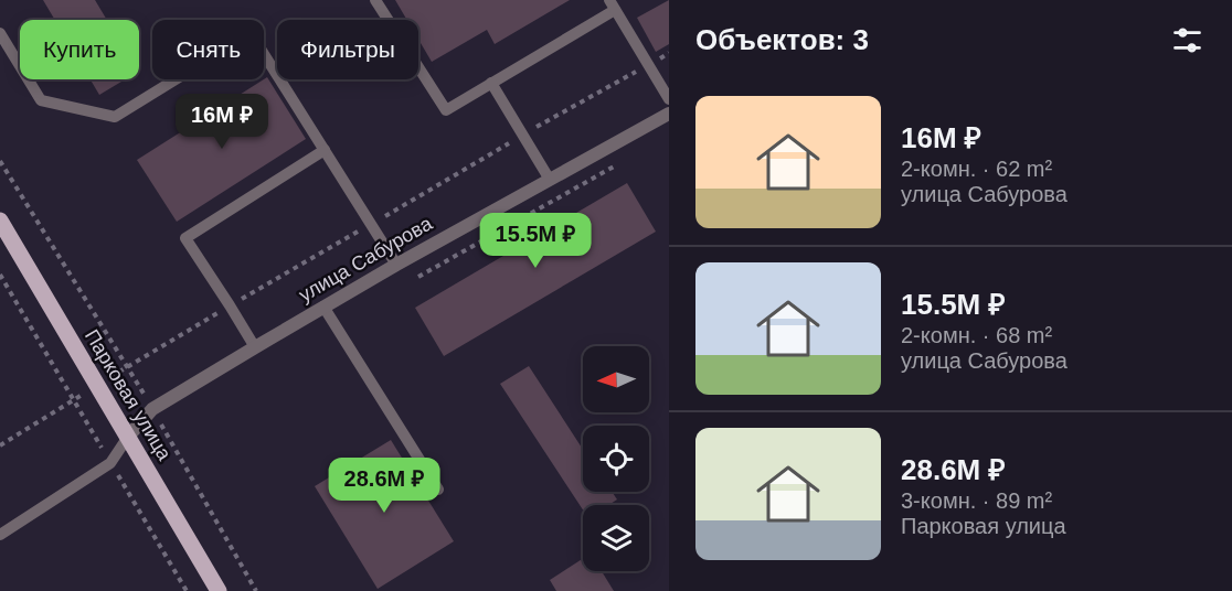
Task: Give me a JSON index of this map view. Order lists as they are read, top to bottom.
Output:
{
  "streets": {
    "main road": ["Парковая улица"],
    "street": ["улица Сабурова"]
  },
  "crossings": [
    ["улица Сабурова", "Парковая улица"]
  ],
  "north": "left",
  "page": {
    "heading": "Объектов: 3",
    "chip": ["Купить", "Снять", "Фильтры"],
    "list": [
      {
        "name": "16M ₽",
        "note": "2-комн. · 62 m² · улица Сабурова"
      },
      {
        "name": "15.5M ₽",
        "note": "2-комн. · 68 m² · улица Сабурова"
      },
      {
        "name": "28.6M ₽",
        "note": "3-комн. · 89 m² · Парковая улица"
      }
    ],
    "price": ["16M ₽", "15.5M ₽", "28.6M ₽"]
  }
}
